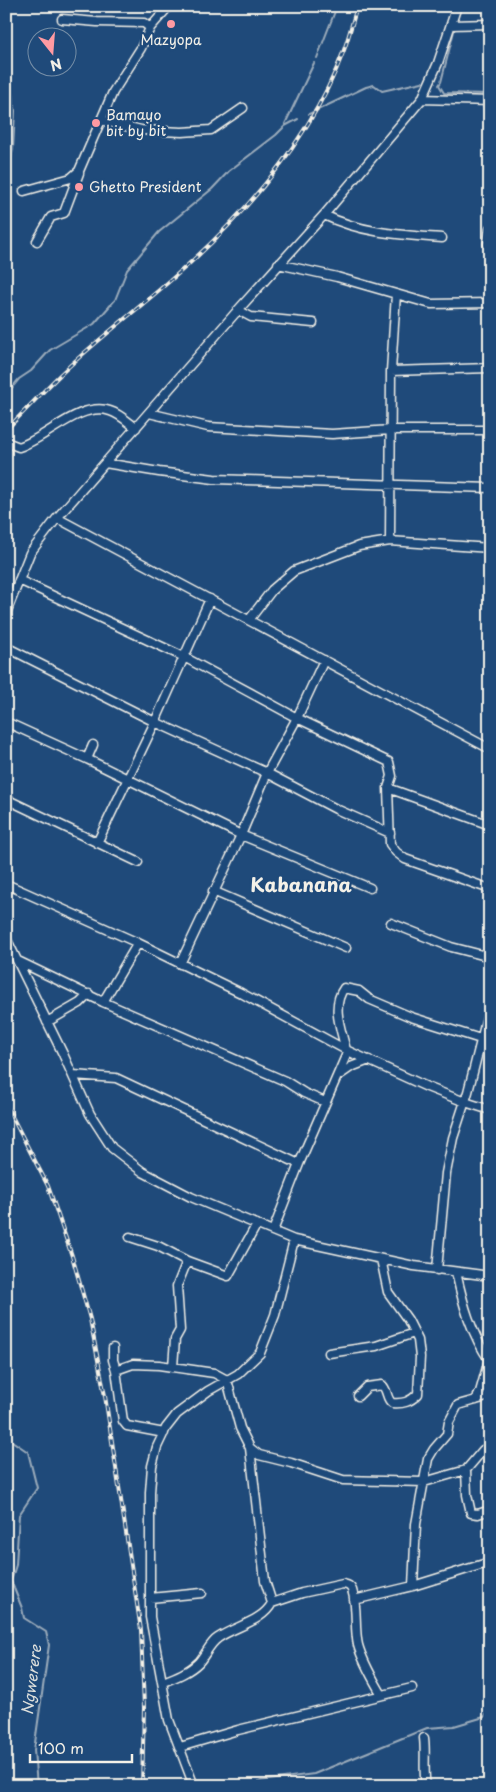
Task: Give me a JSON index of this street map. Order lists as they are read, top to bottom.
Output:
{
  "districts": ["Kabanana"],
  "water": ["Ngwerere"],
  "places": ["Mazyopa", "Bamayo bit by bit", "Ghetto President"],
  "scale_bar": "100 m",
  "north": "bottom"
}
